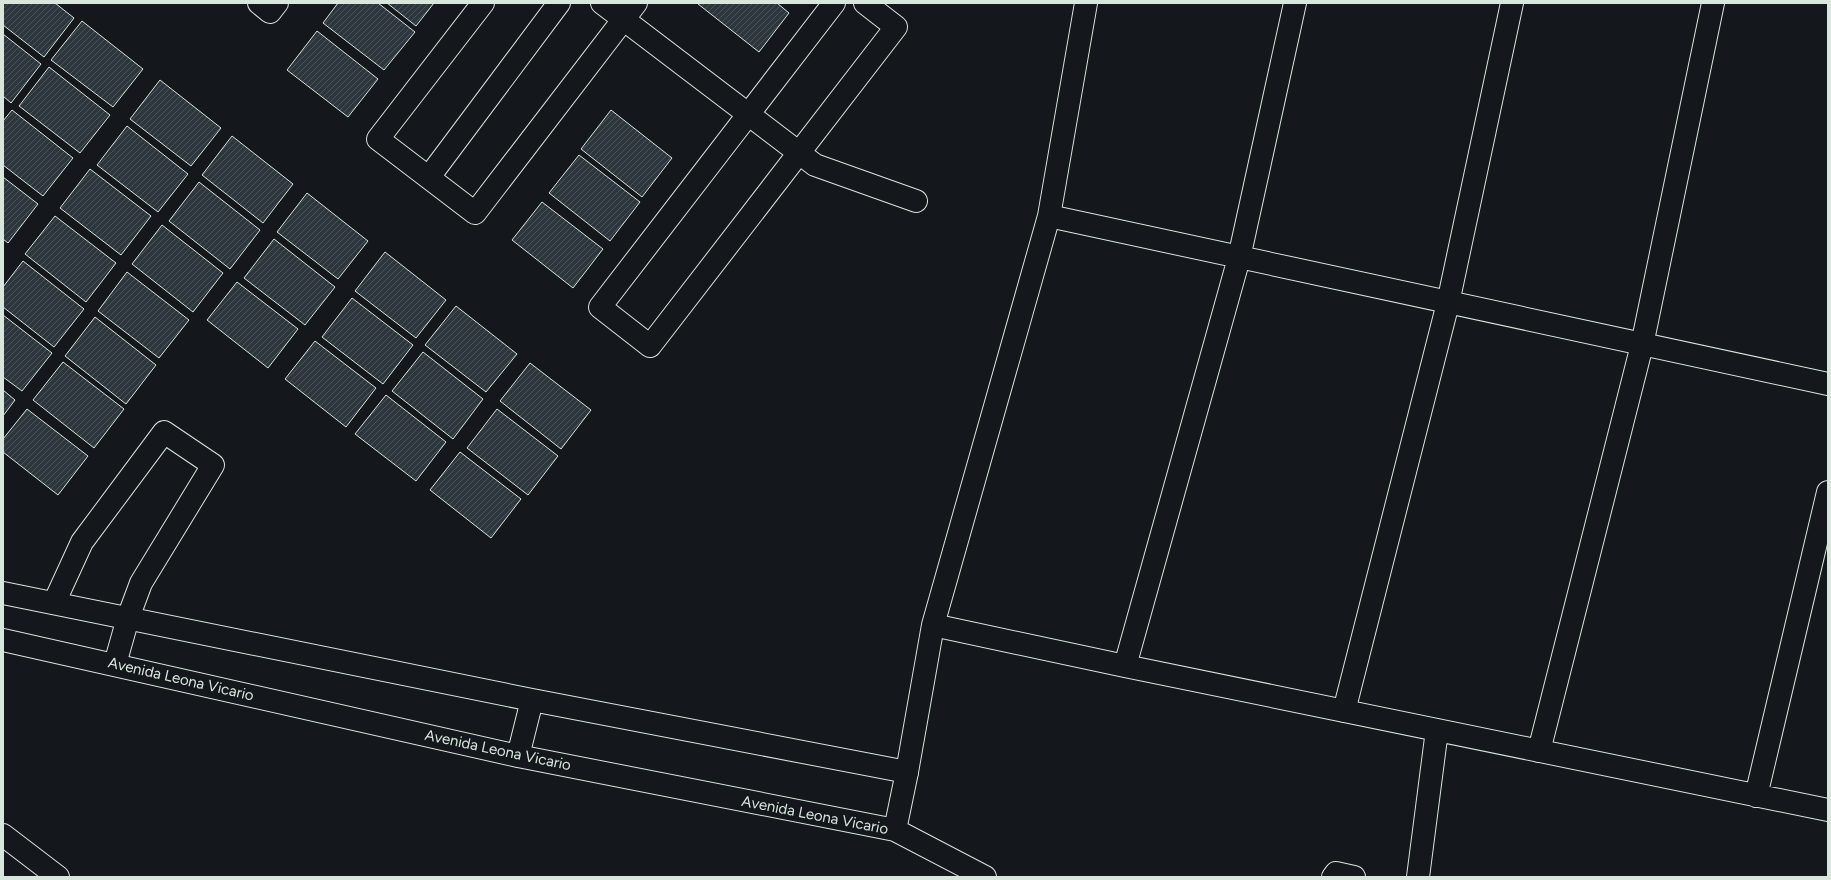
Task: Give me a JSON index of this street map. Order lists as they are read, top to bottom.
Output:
{
  "streets": {
    "street": ["Avenida Leona Vicario"]
  }
}
